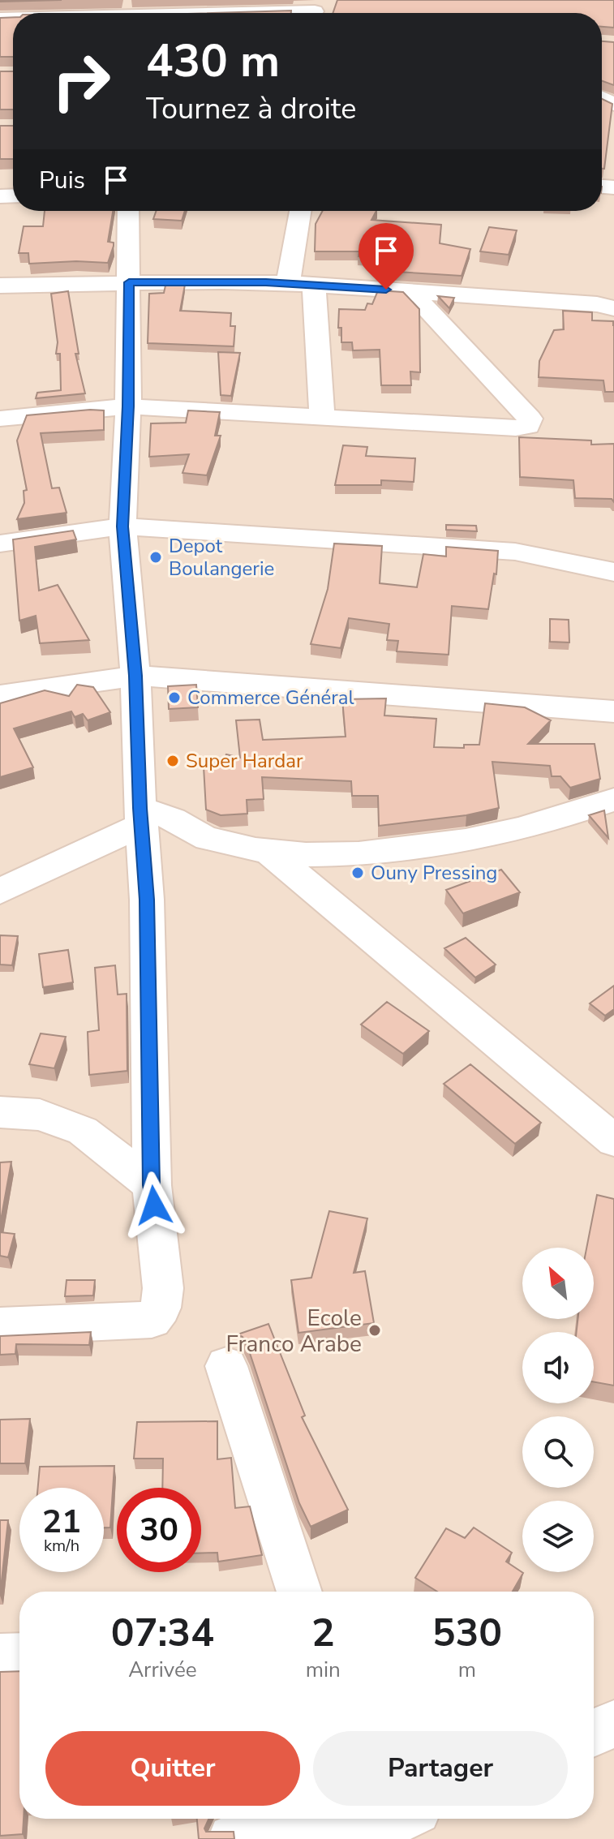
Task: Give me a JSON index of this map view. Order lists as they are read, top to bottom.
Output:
{
  "places": [
    "Depot Boulangerie",
    "Commerce Général",
    "Super Hardar",
    "Ouny Pressing",
    "Ecole Franco Arabe"
  ],
  "north": "top left",
  "page": {
    "turn": ["430 m", "Tournez à droite"],
    "then": "Puis",
    "speed": "21 km/h",
    "limit": "30",
    "eta": [
      "07:34",
      "Arrivée",
      "2",
      "min",
      "530",
      "m"
    ],
    "buttons": ["Quitter", "Partager"]
  }
}
